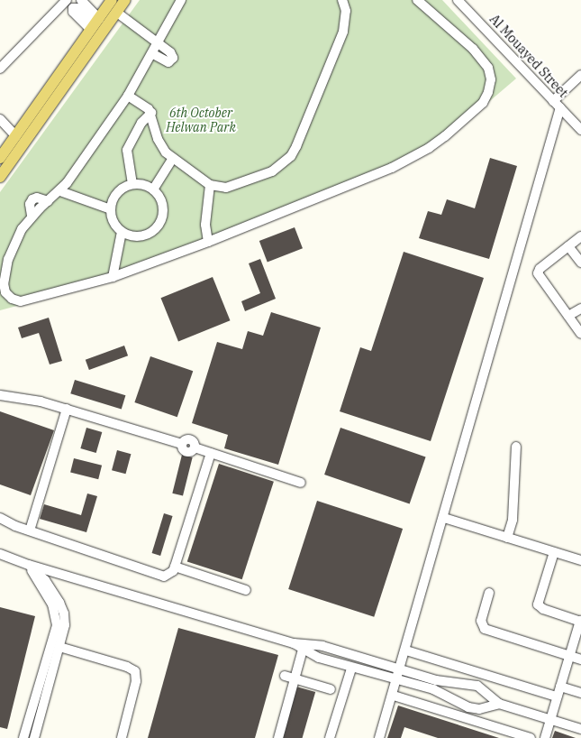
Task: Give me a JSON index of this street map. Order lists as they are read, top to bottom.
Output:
{
  "streets": {
    "street": ["Al Mouayed Street"]
  },
  "parks": ["6th October Helwan Park"]
}
